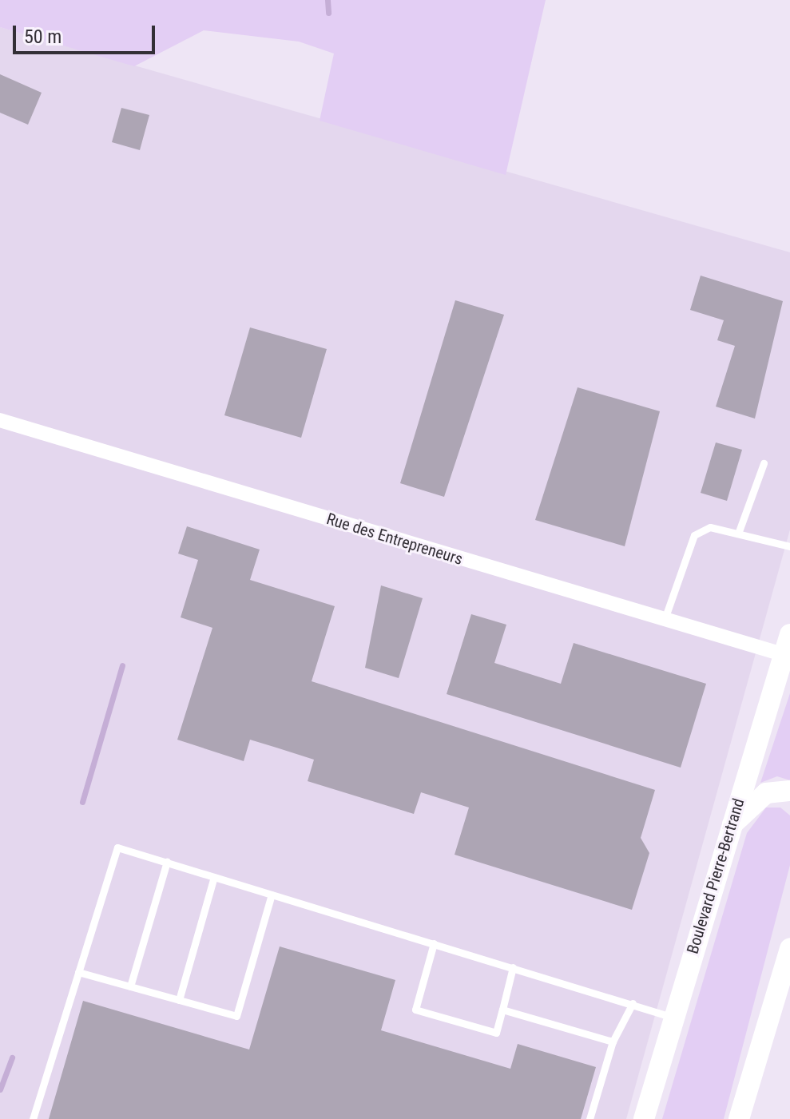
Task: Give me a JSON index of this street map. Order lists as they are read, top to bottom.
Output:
{
  "streets": {
    "main road": ["Boulevard Pierre-Bertrand"],
    "street": ["Rue des Entrepreneurs"]
  },
  "crossings": [
    ["Rue des Entrepreneurs", "Boulevard Pierre-Bertrand"]
  ],
  "scale_bar": "50 m"
}
